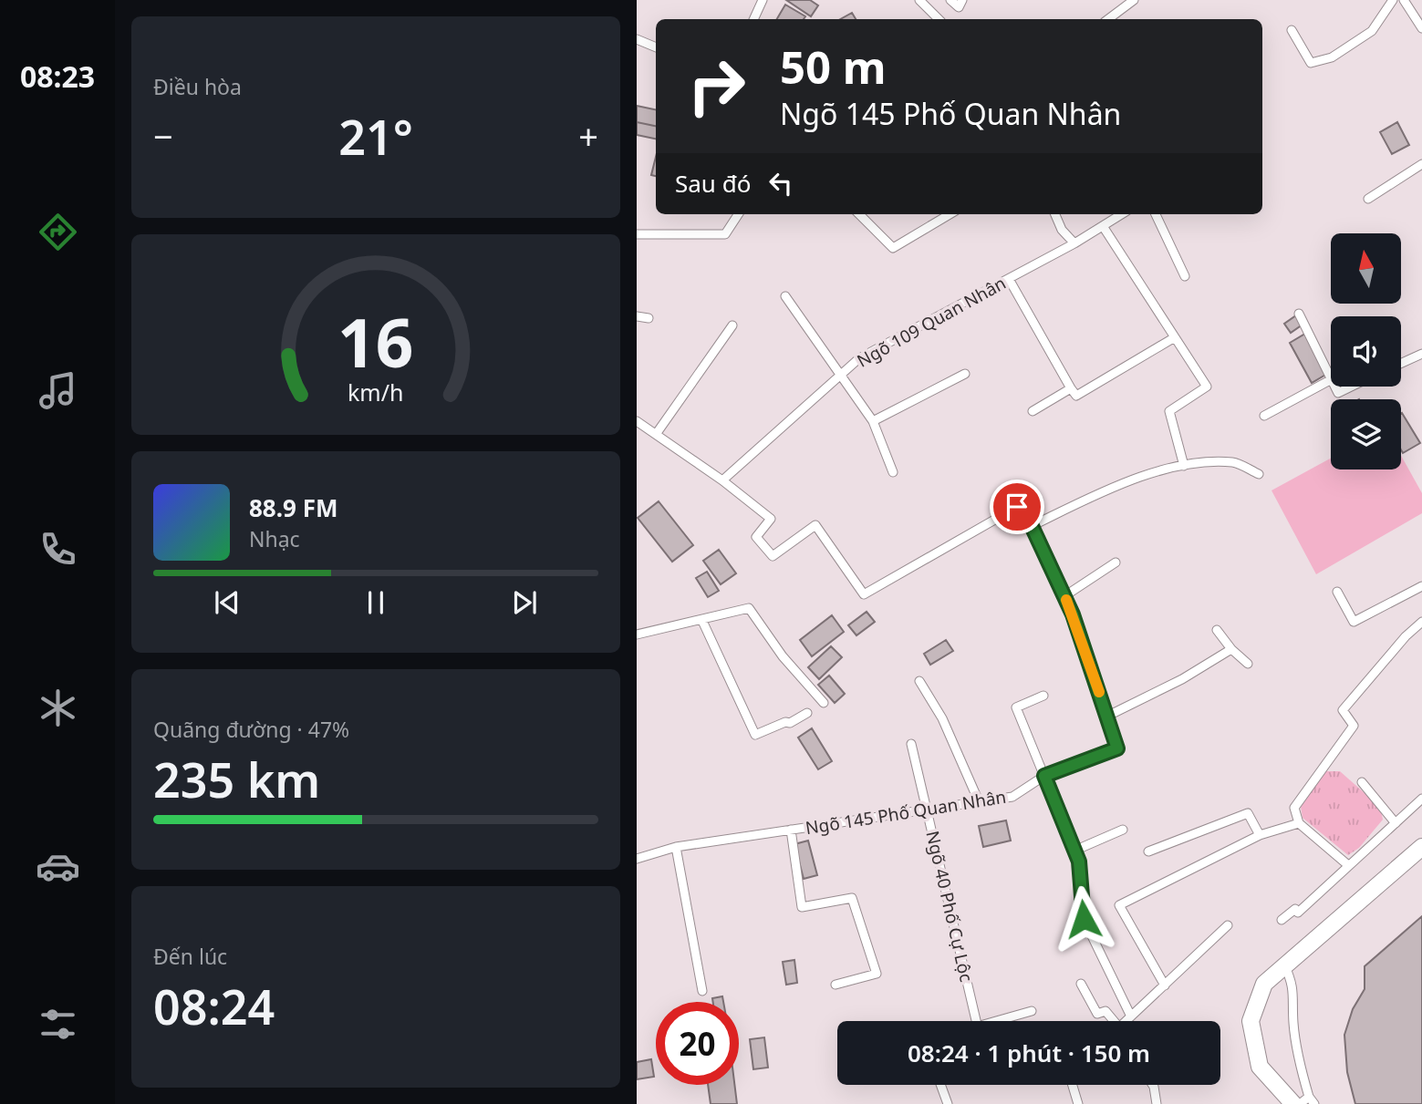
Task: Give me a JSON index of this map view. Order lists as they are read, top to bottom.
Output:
{
  "streets": {
    "lane": ["Ngõ 109 Quan Nhân", "Ngõ 145 Phố Quan Nhân", "Ngõ 40 Phố Cự Lộc"]
  },
  "crossings": [
    ["Ngõ 109 Quan Nhân", "Ngõ 145 Phố Quan Nhân"]
  ],
  "north": "top",
  "page": {
    "tabs": "08:23",
    "tile": [
      "Điều hòa",
      ["Quãng đường · 47%", "235 km"],
      ["Đến lúc", "08:24"]
    ],
    "turn": ["50 m", "Ngõ 145 Phố Quan Nhân"],
    "heat": ["−", "21°", "+"],
    "then": "Sau đó",
    "song": ["88.9 FM", "Nhạc"],
    "limit": "20",
    "trip": "08:24 · 1 phút · 150 m",
    "gauge": ["16", "km/h"]
  }
}
